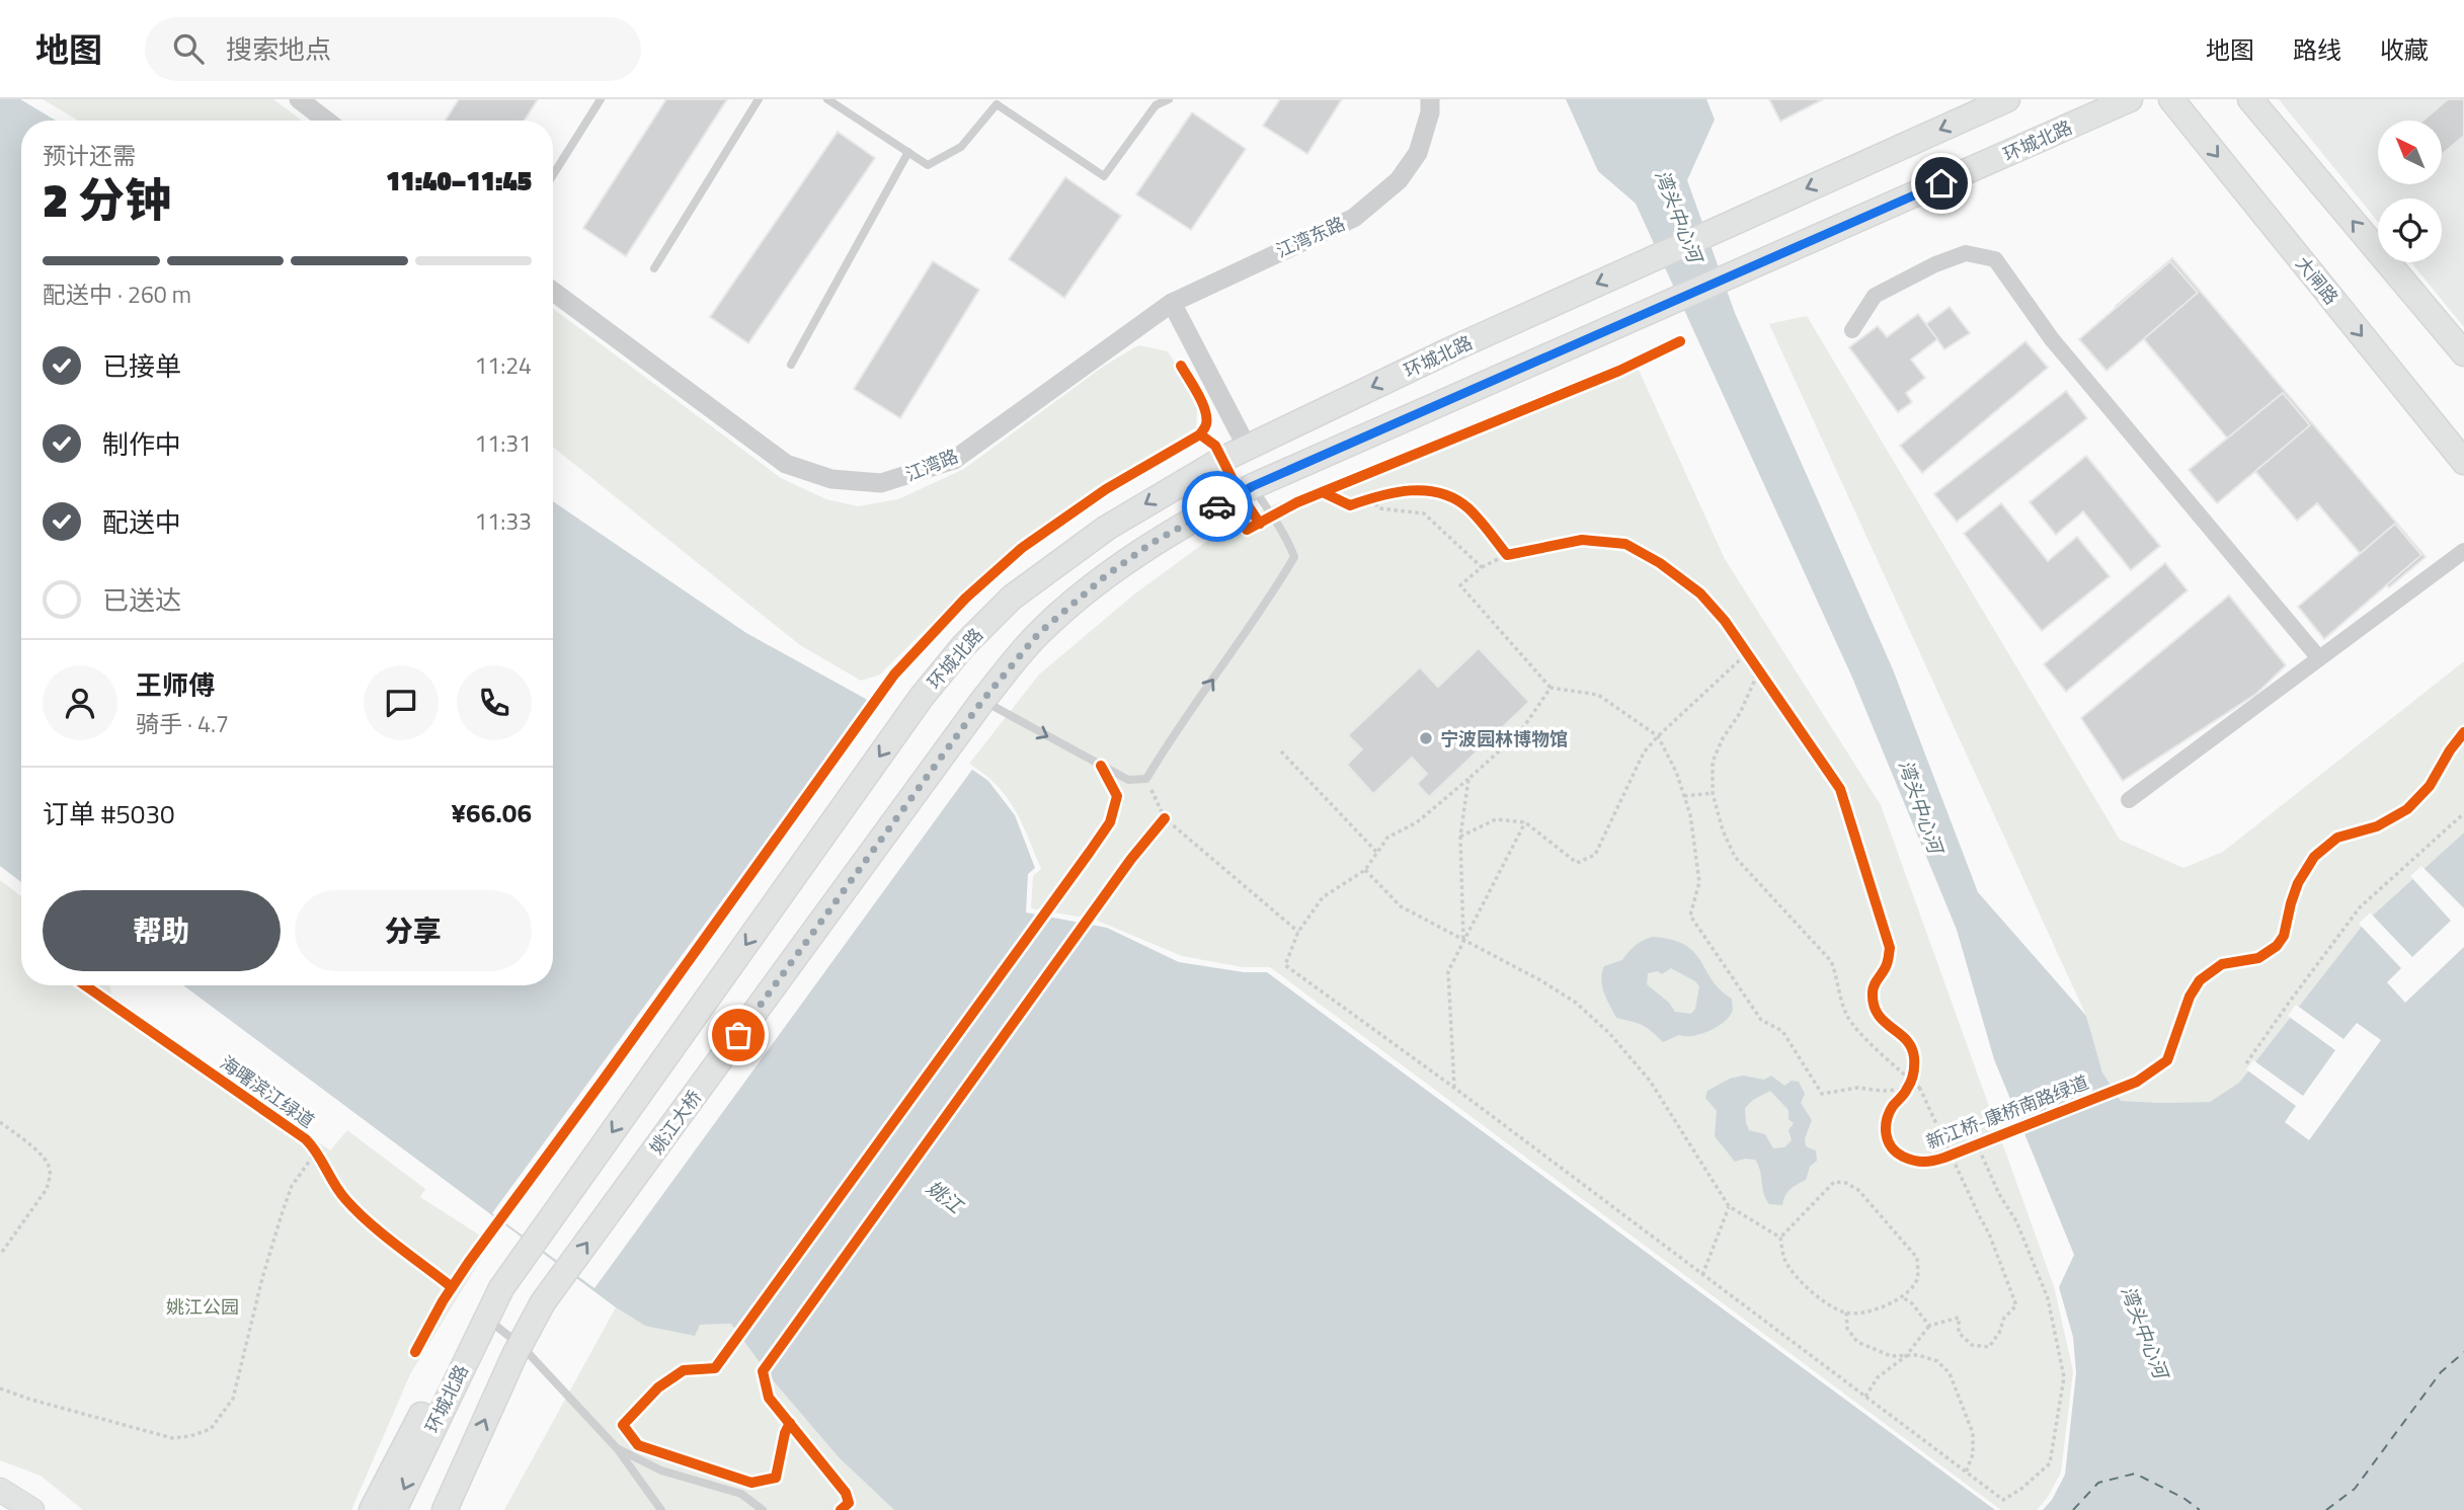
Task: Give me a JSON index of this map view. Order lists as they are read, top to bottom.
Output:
{
  "streets": {
    "main road": ["环城北路", "大闸路", "姚江大桥"],
    "street": ["江湾东路", "江湾路"],
    "cycle path": ["海曙滨江绿道", "新江桥-康桥南路绿道"]
  },
  "crossings": [
    ["环城北路", "姚江大桥"],
    ["江湾东路", "江湾路"]
  ],
  "one_way": ["姚江大桥"],
  "water": ["湾头中心河", "姚江"],
  "parks": ["姚江公园"],
  "places": ["宁波园林博物馆"],
  "north": "top left",
  "page": {
    "header": "地图",
    "search": "搜索地点",
    "nav": ["地图", "路线", "收藏"],
    "heading": ["2 分钟", "预计还需", "11:40–11:45"],
    "panel": [
      "王师傅",
      "骑手 · 4.7",
      "订单 #5030",
      "¥66.06"
    ],
    "bar": "配送中 · 260 m",
    "list": [
      ["已接单", "11:24"],
      ["制作中", "11:31"],
      ["配送中", "11:33"],
      "已送达"
    ],
    "buttons": ["帮助", "分享"]
  }
}
